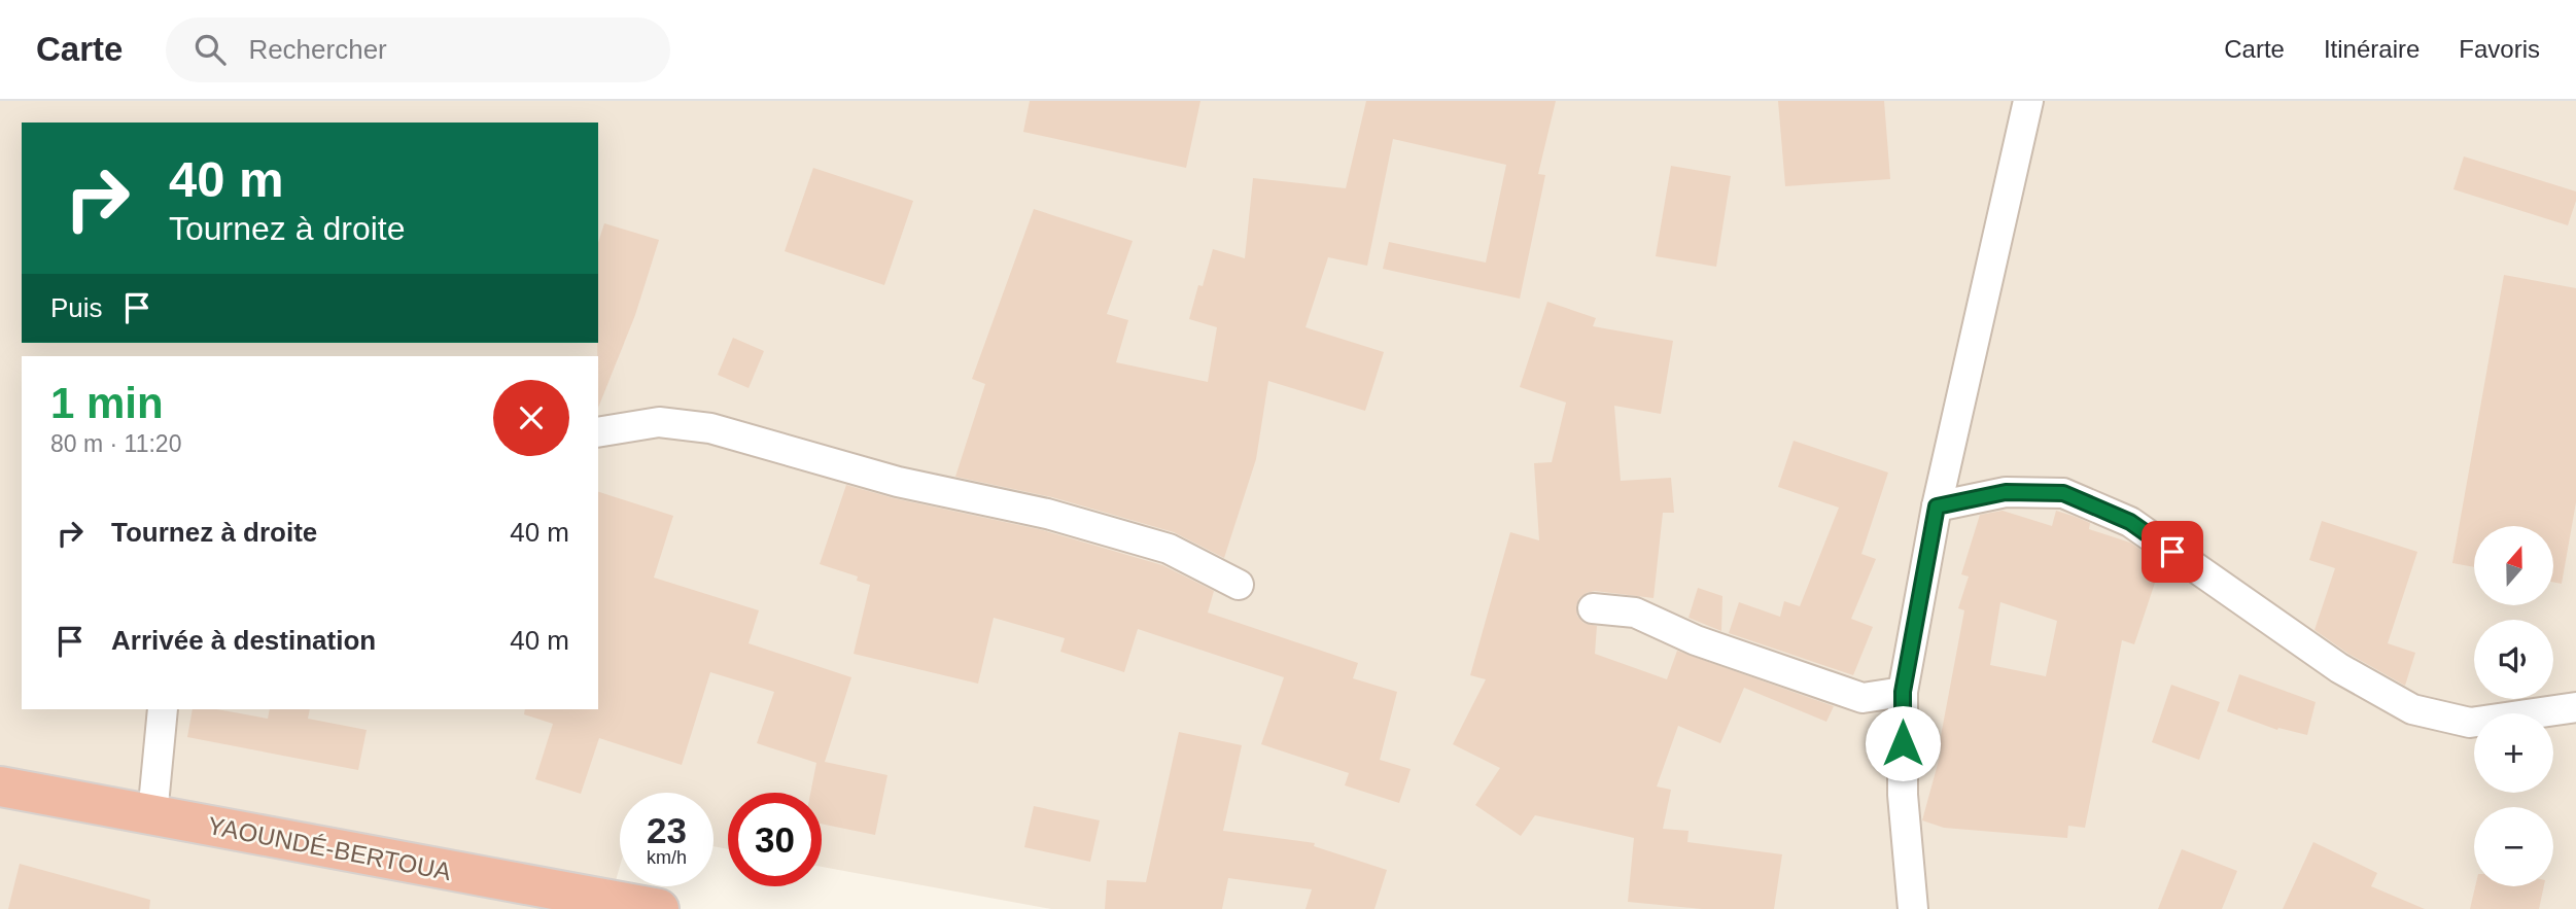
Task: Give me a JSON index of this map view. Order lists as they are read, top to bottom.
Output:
{
  "streets": {
    "highway": ["YAOUNDÉ-BERTOUA"]
  },
  "north": "top",
  "page": {
    "header": "Carte",
    "search": "Rechercher",
    "nav": ["Carte", "Itinéraire", "Favoris"],
    "turn": ["40 m", "Tournez à droite"],
    "then": "Puis",
    "heading": ["1 min", "80 m · 11:20"],
    "list": [
      {
        "name": "Tournez à droite",
        "value": "40 m"
      },
      {
        "name": "Arrivée à destination",
        "value": "40 m"
      }
    ],
    "map_buttons": ["+", "−"],
    "speed": "23 km/h",
    "limit": "30"
  }
}
